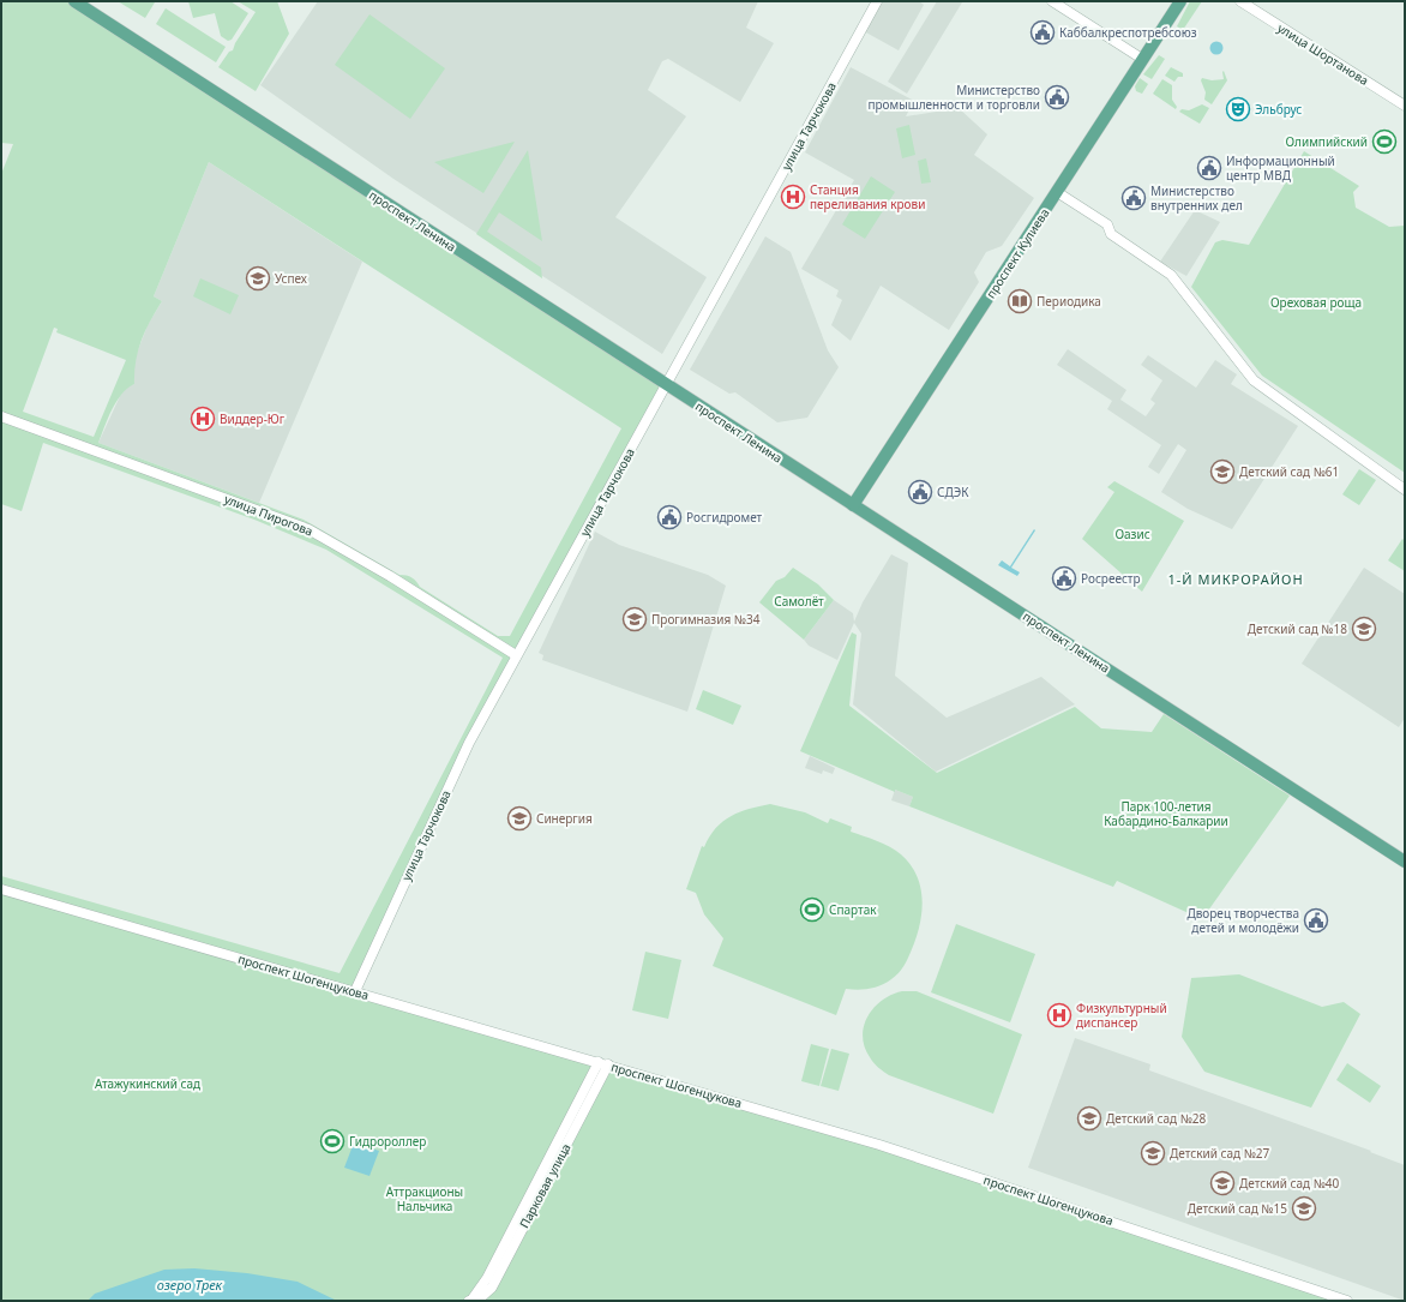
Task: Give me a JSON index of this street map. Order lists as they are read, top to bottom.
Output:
{
  "streets": {
    "main road": ["проспект Ленина", "проспект Кулиева"],
    "street": [
      "улица Шортанова",
      "улица Тарчокова",
      "улица Пирогова",
      "проспект Шогенцукова",
      "Парковая улица"
    ]
  },
  "crossings": [
    ["улица Тарчокова", "проспект Ленина"],
    ["улица Тарчокова", "улица Пирогова"],
    ["улица Тарчокова", "проспект Шогенцукова"],
    ["проспект Ленина", "проспект Кулиева"],
    ["проспект Шогенцукова", "Парковая улица"]
  ],
  "districts": ["1-Й МИКРОРАЙОН"],
  "water": ["озеро Трек"],
  "parks": [
    "Ореховая роща",
    "Оазис",
    "Самолёт",
    "Парк 100-летия Кабардино-Балкарии",
    "Атажукинский сад",
    "Аттракционы Нальчика"
  ],
  "places": {
    "public building": [
      "Каббалкреспотребсоюз",
      "Министерство промышленности и торговли",
      "Информационный центр МВД",
      "Министерство внутренних дел",
      "СДЭК",
      "Росгидромет",
      "Росреестр",
      "Дворец творчества детей и молодёжи"
    ],
    "theatre": ["Эльбрус"],
    "sports": ["Олимпийский", "Спартак", "Гидророллер"],
    "hospital": ["Станция переливания крови", "Виддер-Юг", "Физкультурный диспансер"],
    "school or university": [
      "Успех",
      "Детский сад №61",
      "Прогимназия №34",
      "Детский сад №18",
      "Синергия",
      "Детский сад №28",
      "Детский сад №27",
      "Детский сад №40",
      "Детский сад №15"
    ],
    "library": ["Периодика"]
  }
}
